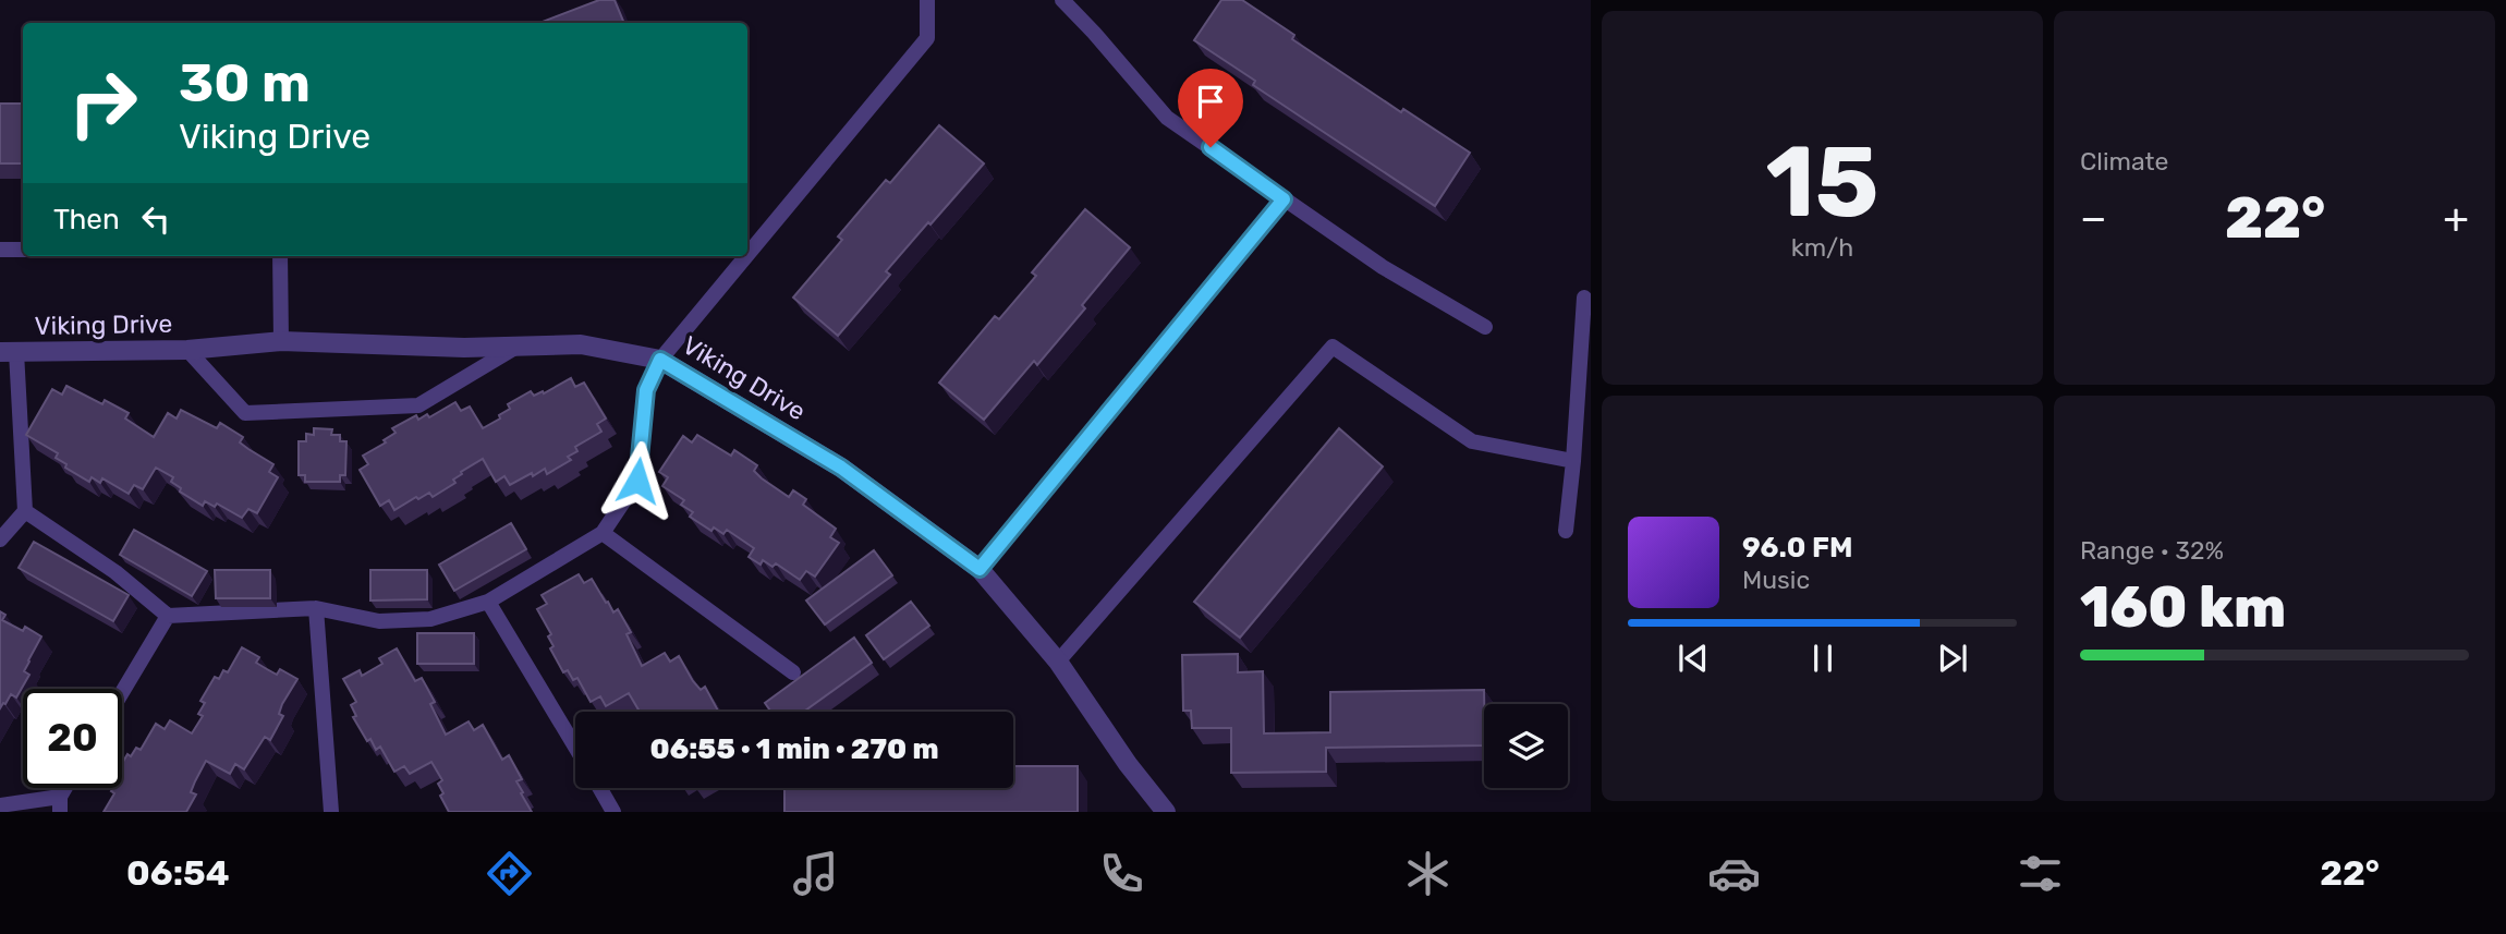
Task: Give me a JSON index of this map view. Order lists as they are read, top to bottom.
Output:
{
  "streets": {
    "street": ["Viking Drive"]
  },
  "page": {
    "tile": [
      ["15", "km/h"],
      "Climate",
      ["Range · 32%", "160 km"]
    ],
    "turn": ["30 m", "Viking Drive"],
    "then": "Then",
    "heat": ["−", "22°", "+"],
    "song": ["96.0 FM", "Music"],
    "limit": "20",
    "trip": "06:55 · 1 min · 270 m",
    "tabs": ["06:54", "22°"]
  }
}
